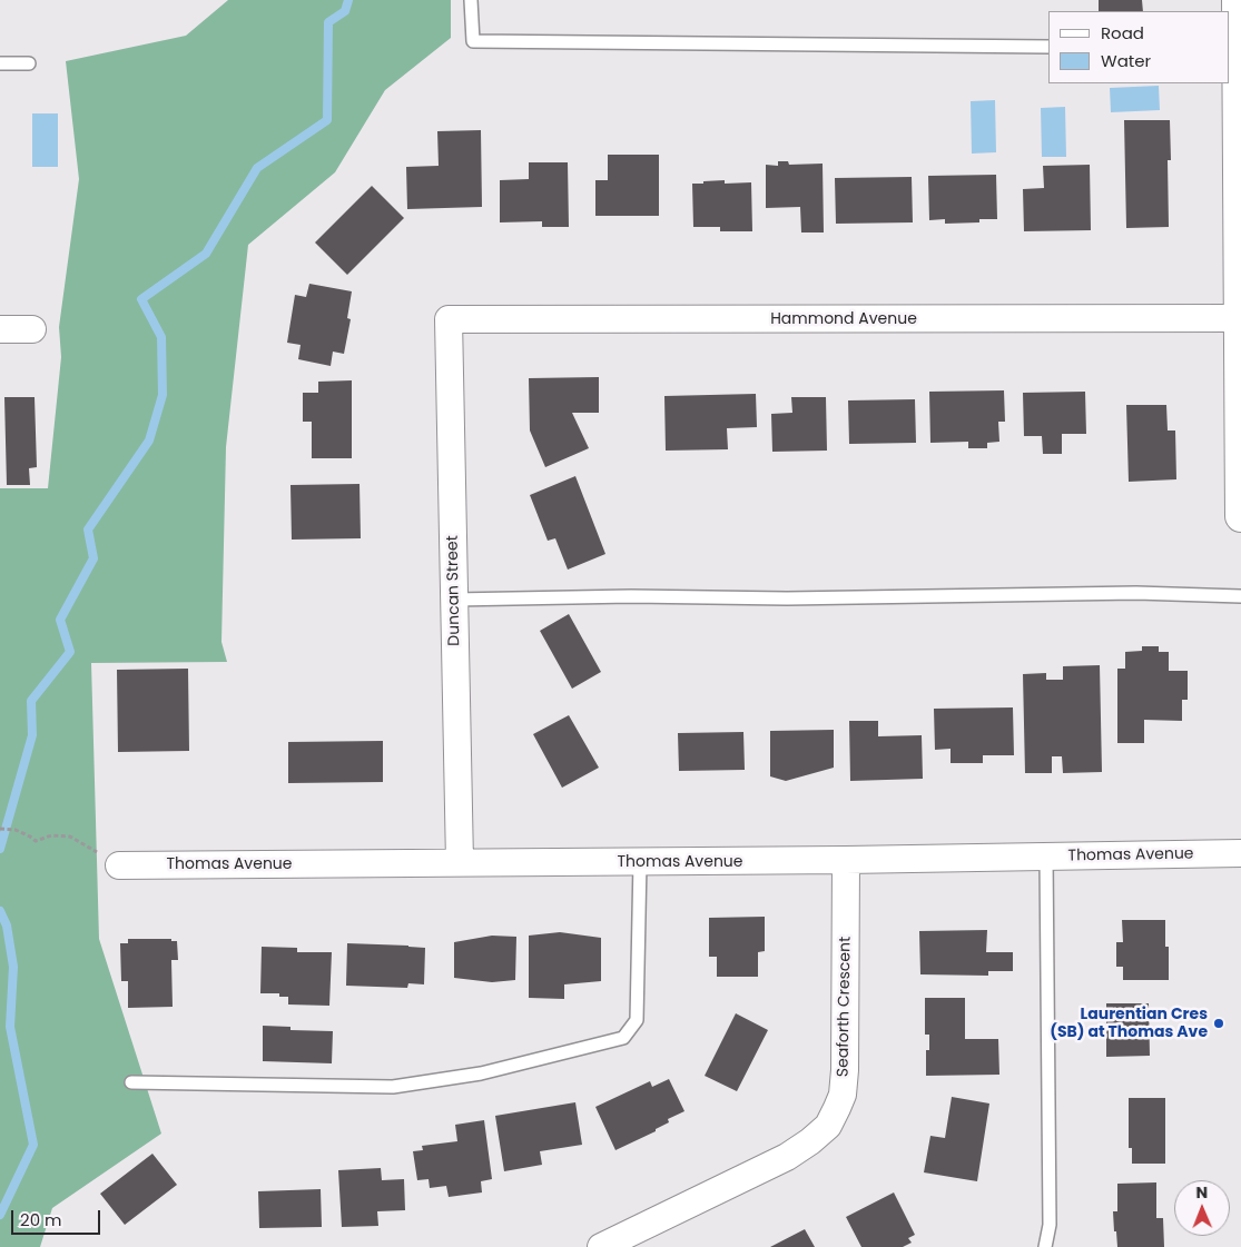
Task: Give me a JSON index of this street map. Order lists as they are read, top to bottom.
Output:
{
  "streets": {
    "street": [
      "Hammond Avenue",
      "Duncan Street",
      "Thomas Avenue",
      "Seaforth Crescent"
    ]
  },
  "crossings": [
    ["Hammond Avenue", "Duncan Street"],
    ["Duncan Street", "Thomas Avenue"],
    ["Thomas Avenue", "Seaforth Crescent"]
  ],
  "places": ["Laurentian Cres (SB) at Thomas Ave"],
  "legend": ["Road", "Water"],
  "scale_bar": "20 m",
  "north": "top"
}
